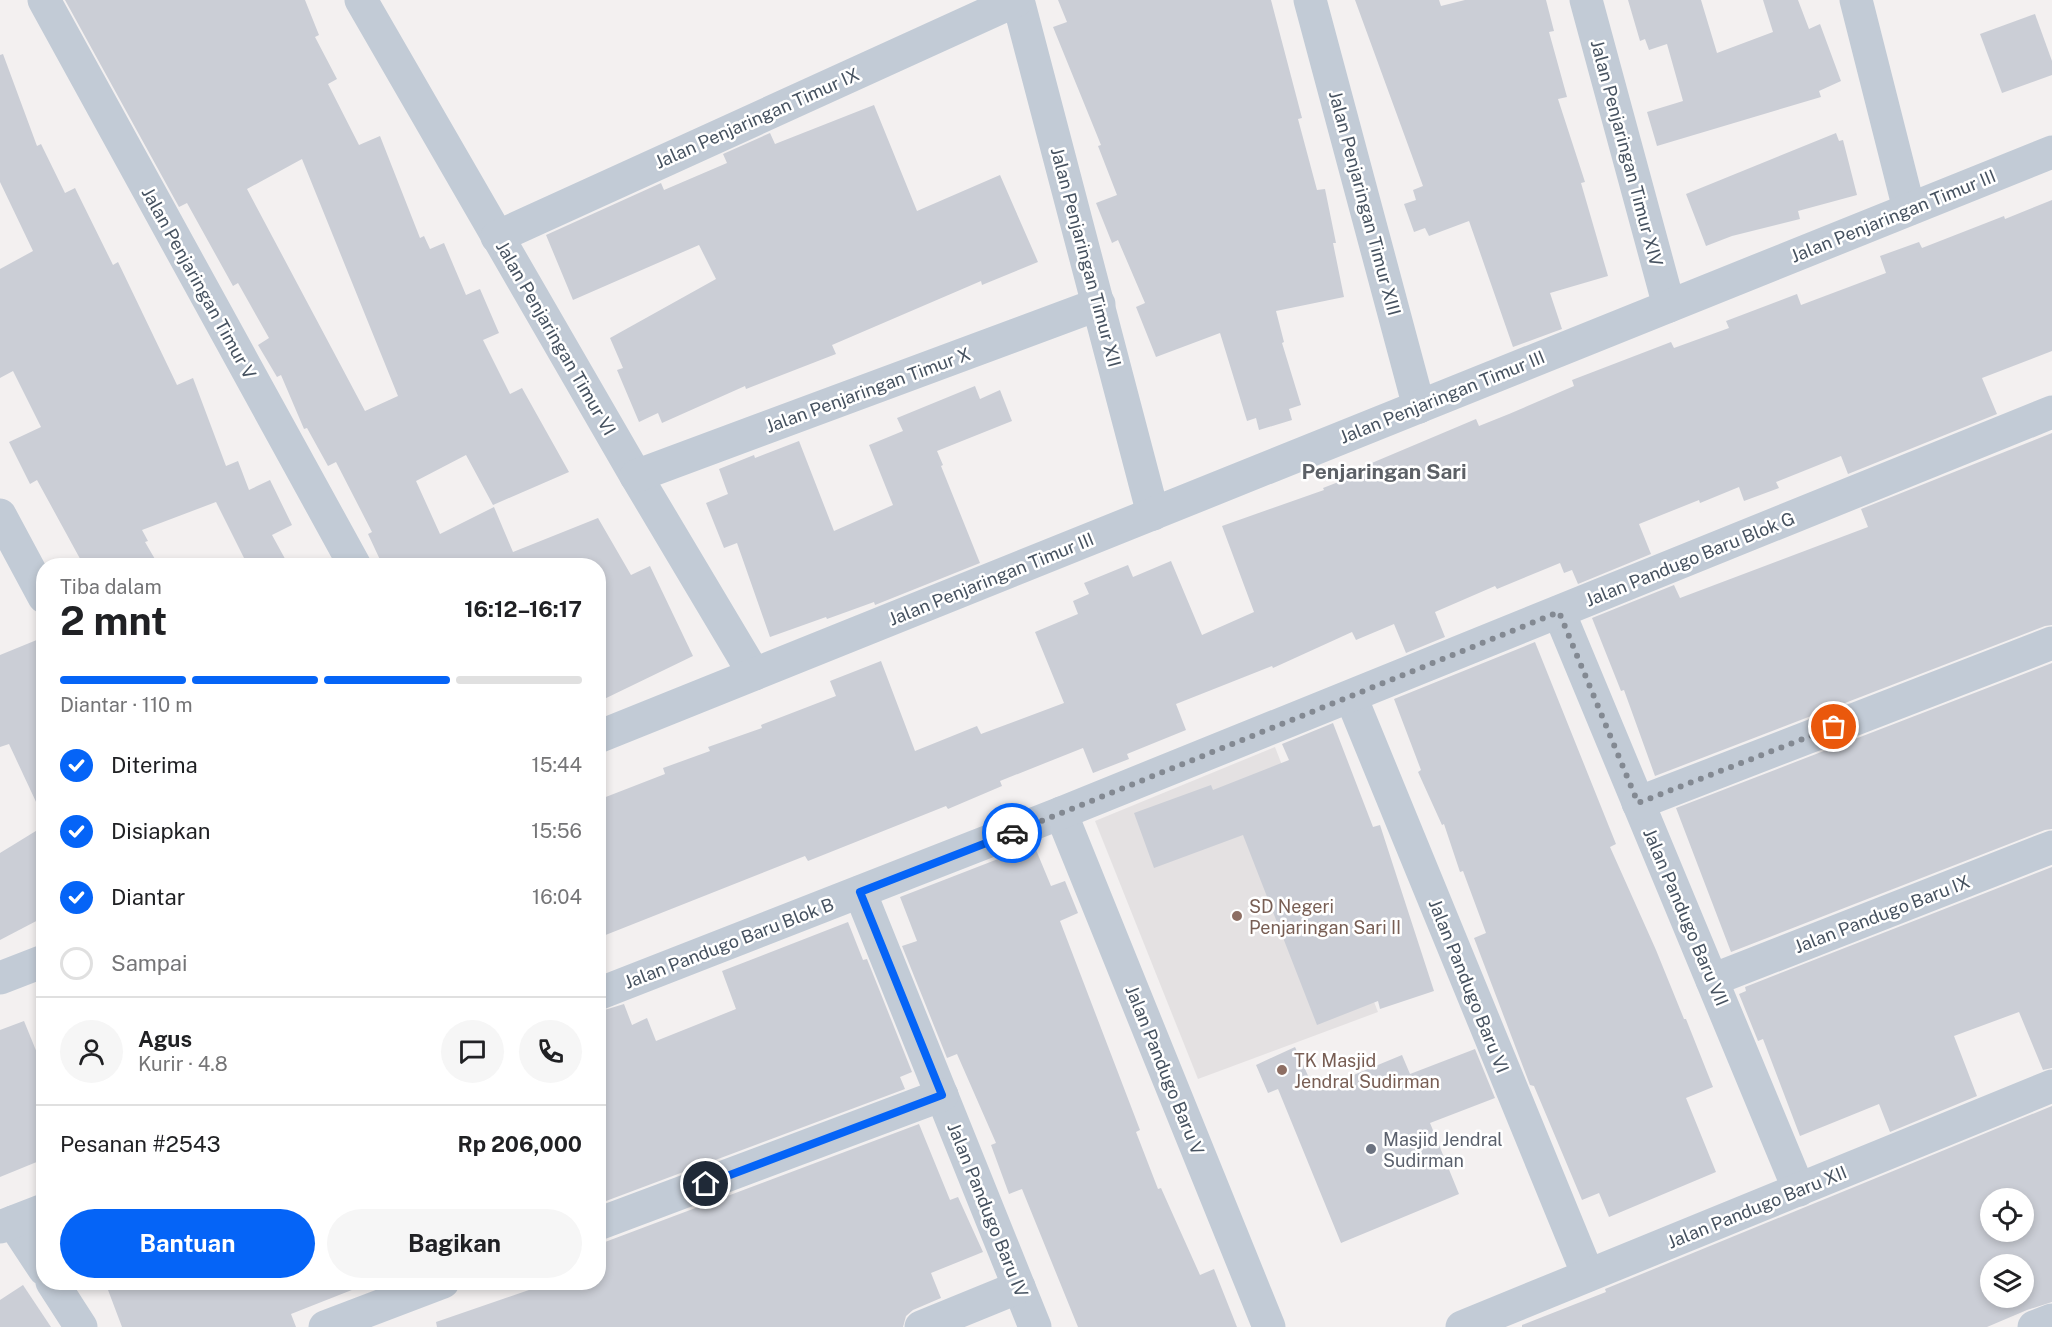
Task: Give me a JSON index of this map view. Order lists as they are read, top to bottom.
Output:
{
  "streets": {
    "street": [
      "Jalan Penjaringan Timur IX",
      "Jalan Penjaringan Timur XIV",
      "Jalan Penjaringan Timur XIII",
      "Jalan Penjaringan Timur III",
      "Jalan Penjaringan Timur XII",
      "Jalan Penjaringan Timur V",
      "Jalan Penjaringan Timur VI",
      "Jalan Penjaringan Timur X",
      "Jalan Pandugo Baru Blok G",
      "Jalan Pandugo Baru IX",
      "Jalan Pandugo Baru VII",
      "Jalan Pandugo Baru Blok B",
      "Jalan Pandugo Baru VI",
      "Jalan Pandugo Baru V",
      "Jalan Pandugo Baru XII",
      "Jalan Pandugo Baru IV"
    ]
  },
  "crossings": [
    ["Jalan Penjaringan Timur IX", "Jalan Penjaringan Timur XII"],
    ["Jalan Penjaringan Timur IX", "Jalan Penjaringan Timur VI"],
    ["Jalan Penjaringan Timur XIV", "Jalan Penjaringan Timur III"],
    ["Jalan Penjaringan Timur XIII", "Jalan Penjaringan Timur III"],
    ["Jalan Penjaringan Timur III", "Jalan Penjaringan Timur XII"],
    ["Jalan Penjaringan Timur III", "Jalan Penjaringan Timur VI"],
    ["Jalan Penjaringan Timur XII", "Jalan Penjaringan Timur X"],
    ["Jalan Penjaringan Timur VI", "Jalan Penjaringan Timur X"],
    ["Jalan Pandugo Baru Blok G", "Jalan Pandugo Baru VII"],
    ["Jalan Pandugo Baru Blok G", "Jalan Pandugo Baru Blok B"],
    ["Jalan Pandugo Baru Blok G", "Jalan Pandugo Baru VI"],
    ["Jalan Pandugo Baru Blok G", "Jalan Pandugo Baru V"],
    ["Jalan Pandugo Baru IX", "Jalan Pandugo Baru VII"],
    ["Jalan Pandugo Baru VII", "Jalan Pandugo Baru XII"],
    ["Jalan Pandugo Baru Blok B", "Jalan Pandugo Baru V"],
    ["Jalan Pandugo Baru Blok B", "Jalan Pandugo Baru IV"],
    ["Jalan Pandugo Baru VI", "Jalan Pandugo Baru XII"]
  ],
  "districts": ["Penjaringan Sari"],
  "places": ["SD Negeri Penjaringan Sari II", "TK Masjid Jendral Sudirman", "Masjid Jendral Sudirman"],
  "page": {
    "heading": ["2 mnt", "Tiba dalam", "16:12–16:17"],
    "panel": [
      "Agus",
      "Kurir · 4.8",
      "Pesanan #2543",
      "Rp 206,000"
    ],
    "bar": "Diantar · 110 m",
    "list": [
      ["Diterima", "15:44"],
      ["Disiapkan", "15:56"],
      ["Diantar", "16:04"],
      "Sampai"
    ],
    "buttons": ["Bantuan", "Bagikan"]
  }
}
